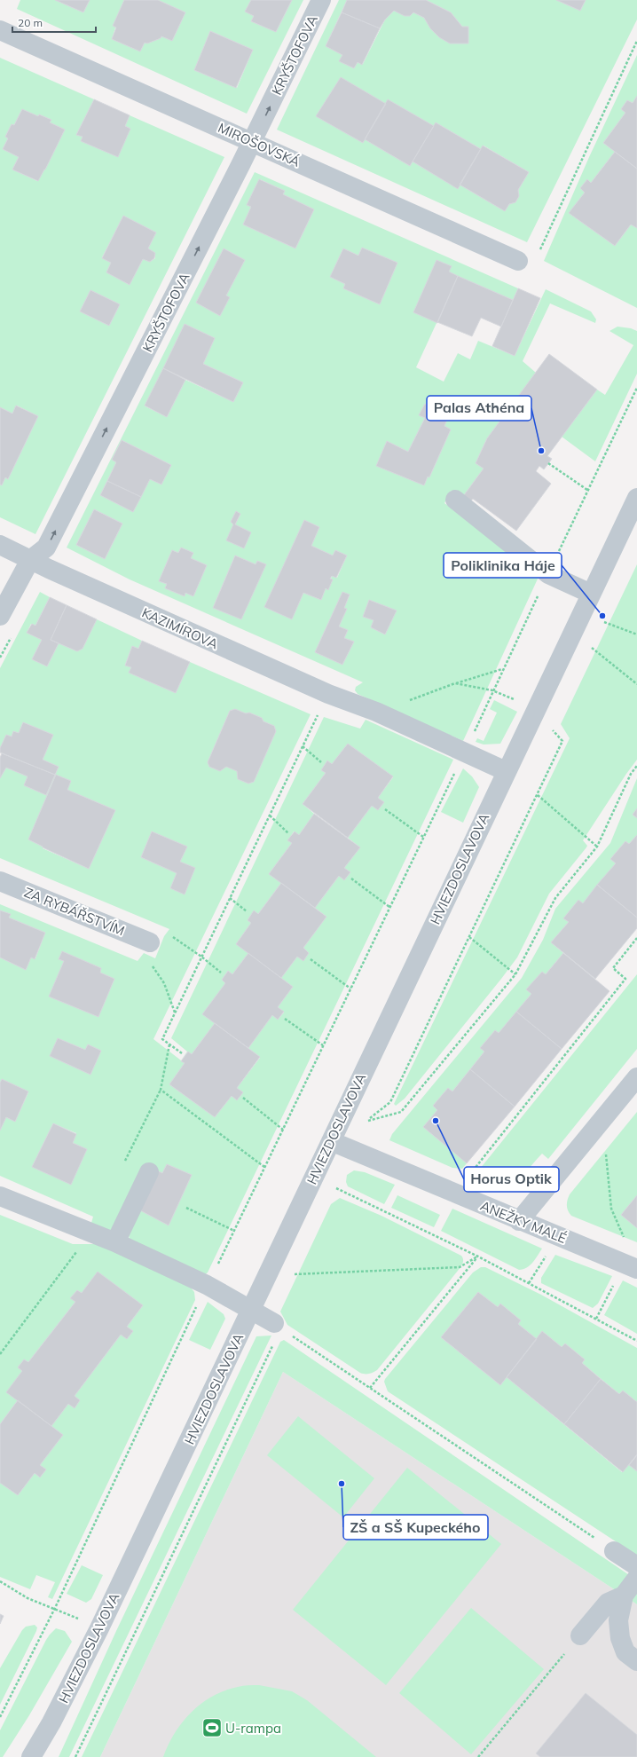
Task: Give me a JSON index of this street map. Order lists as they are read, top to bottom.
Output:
{
  "streets": {
    "street": [
      "KRYŠTOFOVA",
      "MIROŠOVSKÁ",
      "KAZIMÍROVA",
      "HVIEZDOSLAVOVA",
      "ZA RYBÁŘSTVÍM",
      "ANEŽKY MALÉ"
    ]
  },
  "crossings": [
    ["KRYŠTOFOVA", "MIROŠOVSKÁ"],
    ["KRYŠTOFOVA", "KAZIMÍROVA"],
    ["KAZIMÍROVA", "HVIEZDOSLAVOVA"],
    ["HVIEZDOSLAVOVA", "ANEŽKY MALÉ"]
  ],
  "one_way": ["KRYŠTOFOVA"],
  "places": {
    "other": [
      "Palas Athéna",
      "Poliklinika Háje",
      "Horus Optik",
      "ZŠ a SŠ Kupeckého"
    ],
    "sports": ["U-rampa"]
  },
  "scale_bar": "20 m"
}
